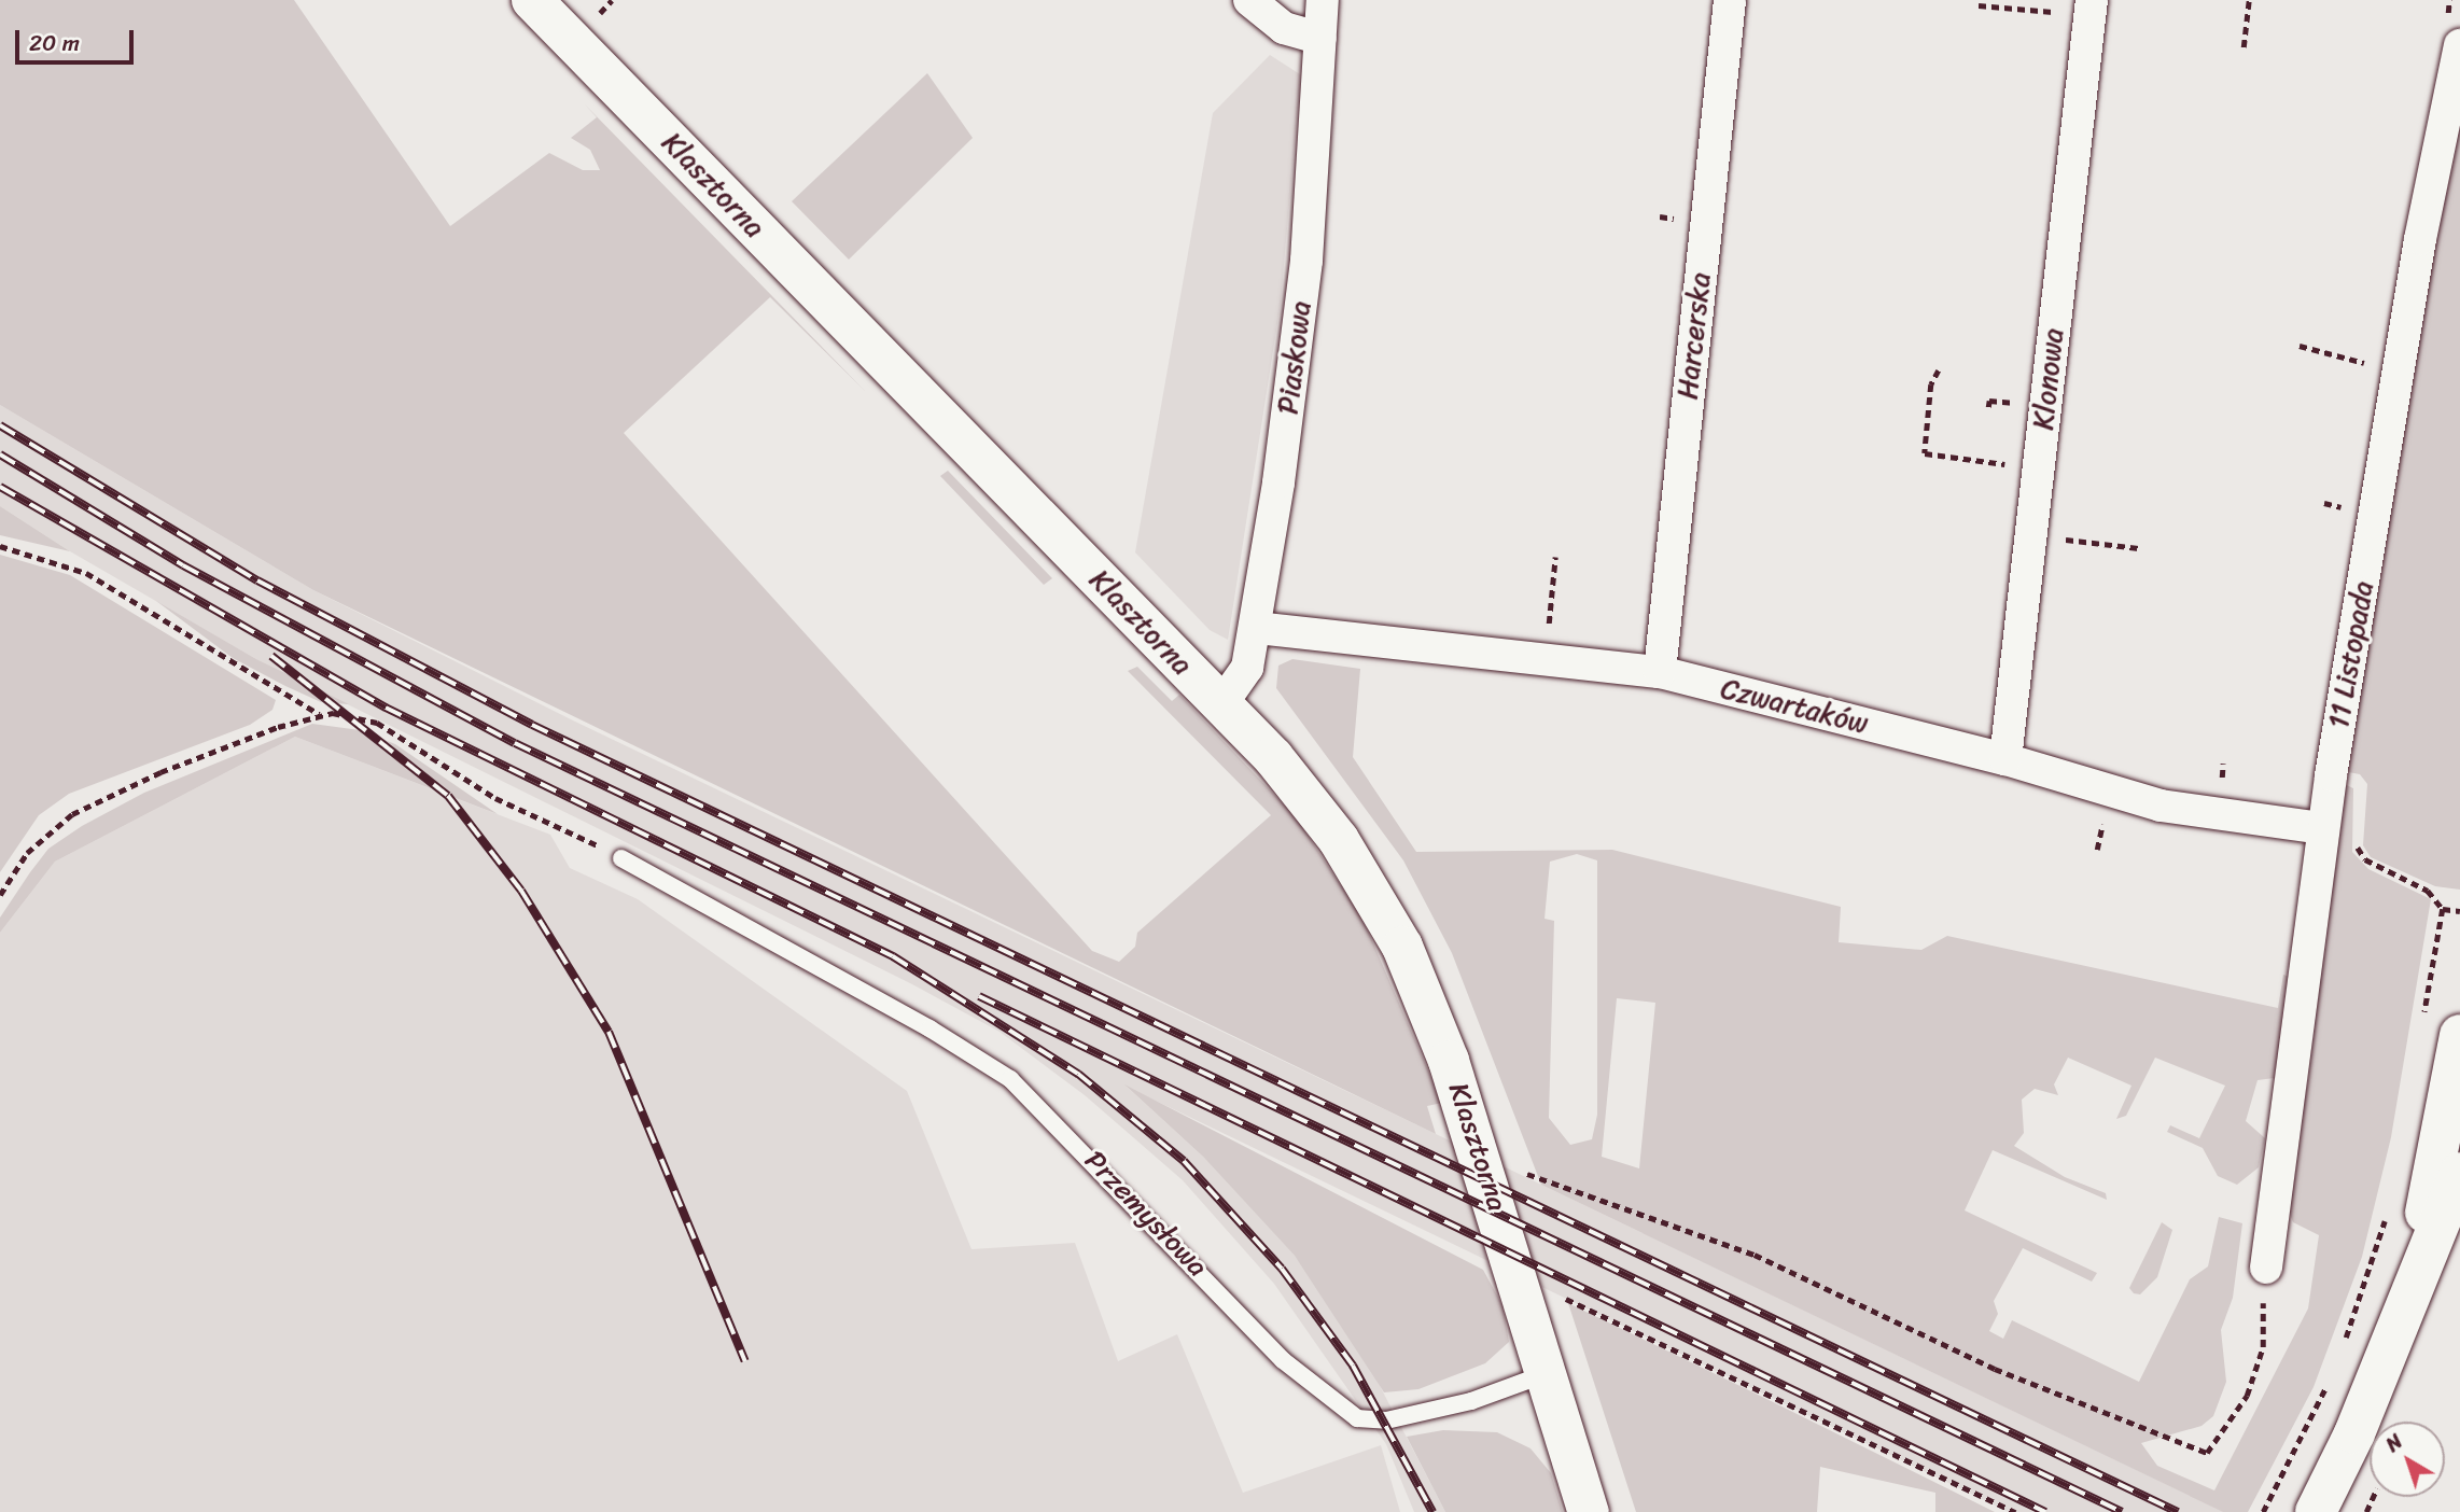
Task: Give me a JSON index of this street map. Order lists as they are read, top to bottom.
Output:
{
  "streets": {
    "street": [
      "Klasztorna",
      "Harcerska",
      "Piaskowa",
      "Klonowa",
      "11 Listopada",
      "Czwartaków"
    ],
    "lane": ["Przemysłowa"]
  },
  "crossings": [
    ["Klasztorna", "Piaskowa"],
    ["Klasztorna", "Przemysłowa"],
    ["Harcerska", "Czwartaków"],
    ["Piaskowa", "Czwartaków"],
    ["Klonowa", "Czwartaków"],
    ["11 Listopada", "Czwartaków"]
  ],
  "scale_bar": "20 m",
  "north": "top left"
}
